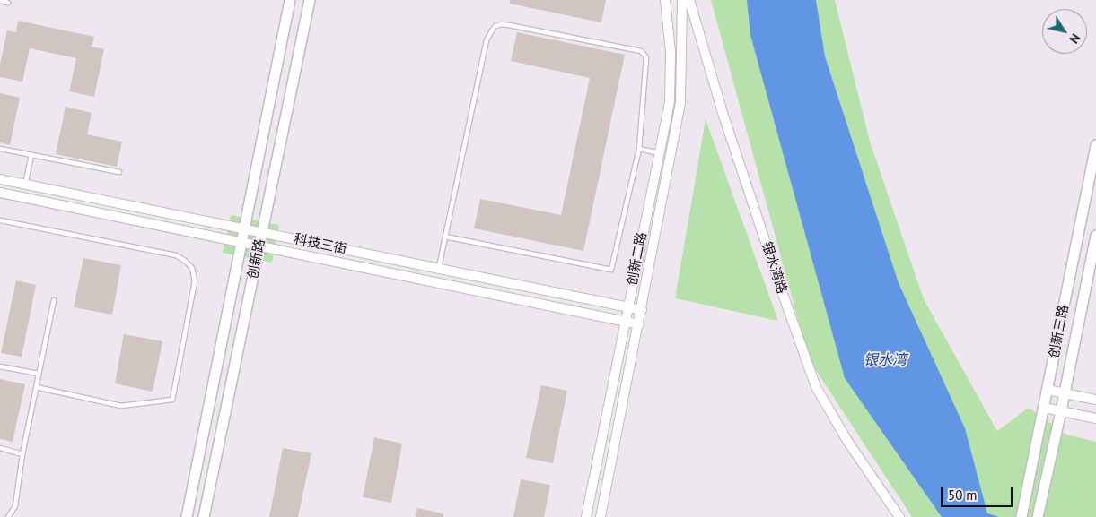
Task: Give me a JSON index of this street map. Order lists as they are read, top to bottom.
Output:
{
  "streets": {
    "main road": ["创新路", "创新三路"],
    "street": ["科技三街", "创新二路", "银水湾路"]
  },
  "crossings": [
    ["科技三街", "创新路"],
    ["科技三街", "创新二路"]
  ],
  "water": ["银水湾"],
  "scale_bar": "50 m",
  "north": "bottom right"
}
